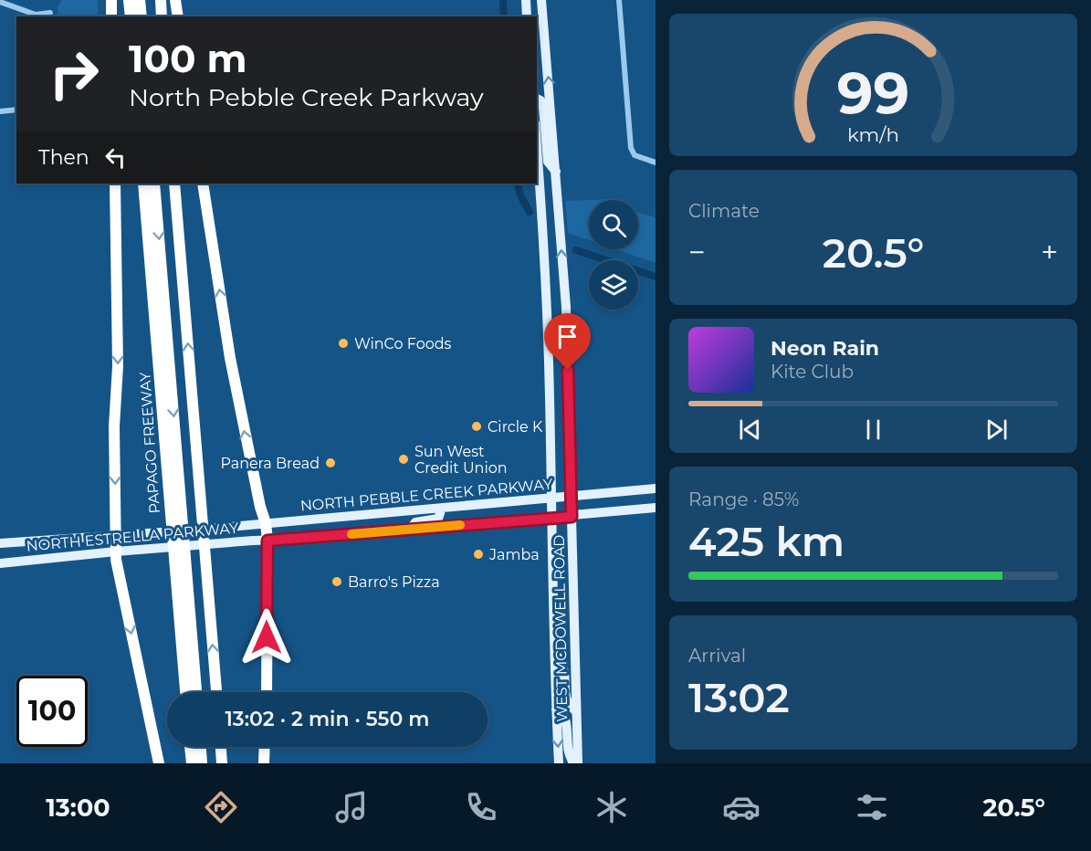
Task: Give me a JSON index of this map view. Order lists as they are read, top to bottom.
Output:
{
  "streets": {
    "highway": ["PAPAGO FREEWAY"],
    "main road": ["NORTH PEBBLE CREEK PARKWAY", "NORTH ESTRELLA PARKWAY", "WEST MCDOWELL ROAD"]
  },
  "crossings": [
    ["NORTH PEBBLE CREEK PARKWAY", "NORTH ESTRELLA PARKWAY"],
    ["NORTH PEBBLE CREEK PARKWAY", "WEST MCDOWELL ROAD"]
  ],
  "places": [
    "WinCo Foods",
    "Circle K",
    "Sun West Credit Union",
    "Panera Bread",
    "Jamba",
    "Barro's Pizza"
  ],
  "page": {
    "turn": ["100 m", "North Pebble Creek Parkway"],
    "then": "Then",
    "tile": [
      "Climate",
      ["Range · 85%", "425 km"],
      ["Arrival", "13:02"]
    ],
    "heat": ["−", "20.5°", "+"],
    "song": ["Neon Rain", "Kite Club"],
    "limit": "100",
    "trip": "13:02 · 2 min · 550 m",
    "tabs": ["13:00", "20.5°"],
    "gauge": ["99", "km/h"]
  }
}
